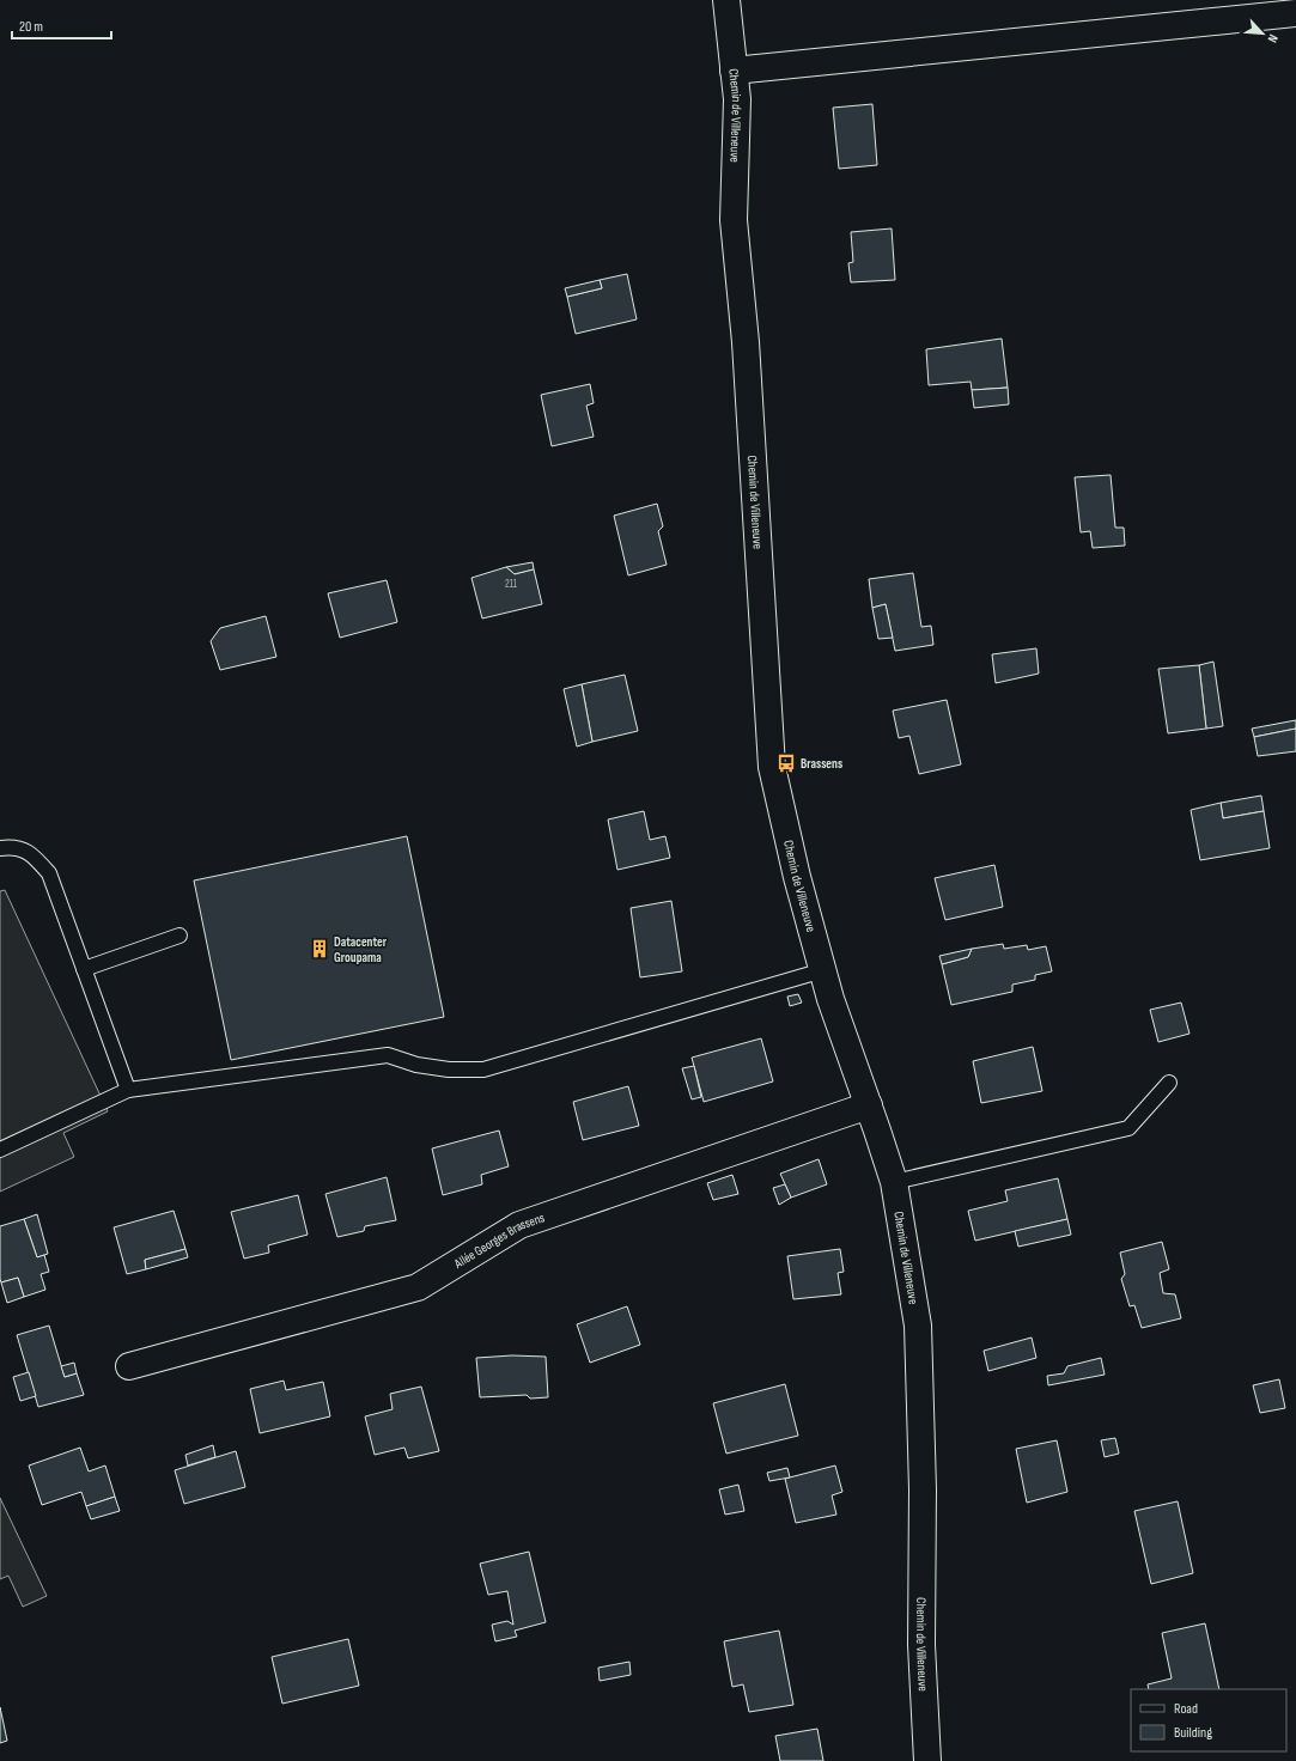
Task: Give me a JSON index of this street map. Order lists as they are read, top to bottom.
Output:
{
  "streets": {
    "street": ["Chemin de Villeneuve", "Allée Georges Brassens"]
  },
  "crossings": [
    ["Chemin de Villeneuve", "Allée Georges Brassens"]
  ],
  "places": {
    "bus stop": ["Brassens"],
    "building": ["Datacenter Groupama"]
  },
  "house_numbers": ["211"],
  "legend": ["Road", "Building"],
  "scale_bar": "20 m",
  "north": "bottom right"
}
